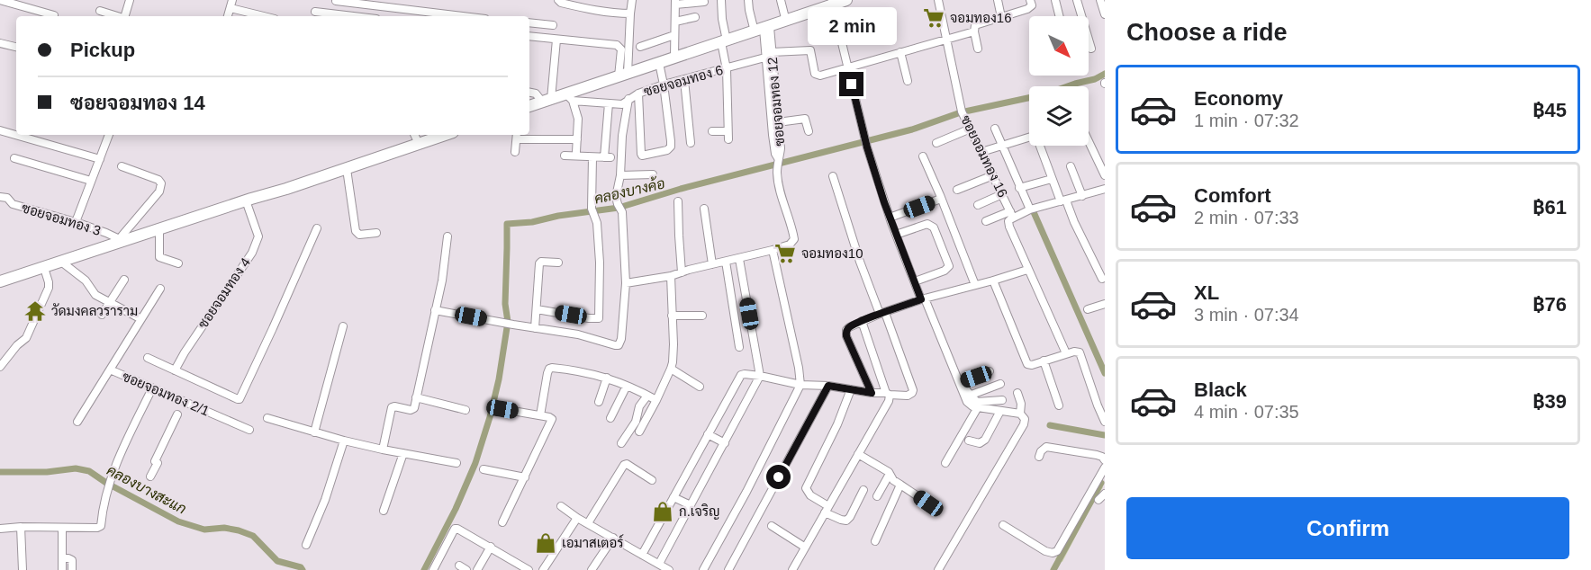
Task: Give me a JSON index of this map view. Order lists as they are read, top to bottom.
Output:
{
  "streets": {
    "street": [
      "ซอยจอมทอง 6",
      "ซอยจอมทอง 12",
      "ซอยจอมทอง 16",
      "ซอยจอมทอง 3",
      "ซอยจอมทอง 4",
      "ซอยจอมทอง 2/1"
    ]
  },
  "crossings": [
    ["ซอยจอมทอง 6", "ซอยจอมทอง 12"]
  ],
  "water": ["คลองบางค้อ", "คลองบางสะแก"],
  "places": {
    "supermarket": ["จอมทอง16", "จอมทอง10"],
    "temple": ["วัดมงคลวราราม"],
    "shop": ["ก.เจริญ", "เอมาสเตอร์"]
  },
  "north": "bottom right",
  "page": {
    "heading": "Choose a ride",
    "bubble": "2 min",
    "banner": ["Pickup", "ซอยจอมทอง 14"],
    "list": [
      {
        "name": "Economy",
        "note": "1 min · 07:32",
        "value": "฿45"
      },
      {
        "name": "Comfort",
        "note": "2 min · 07:33",
        "value": "฿61"
      },
      {
        "name": "XL",
        "note": "3 min · 07:34",
        "value": "฿76"
      },
      {
        "name": "Black",
        "note": "4 min · 07:35",
        "value": "฿39"
      }
    ],
    "buttons": "Confirm"
  }
}
